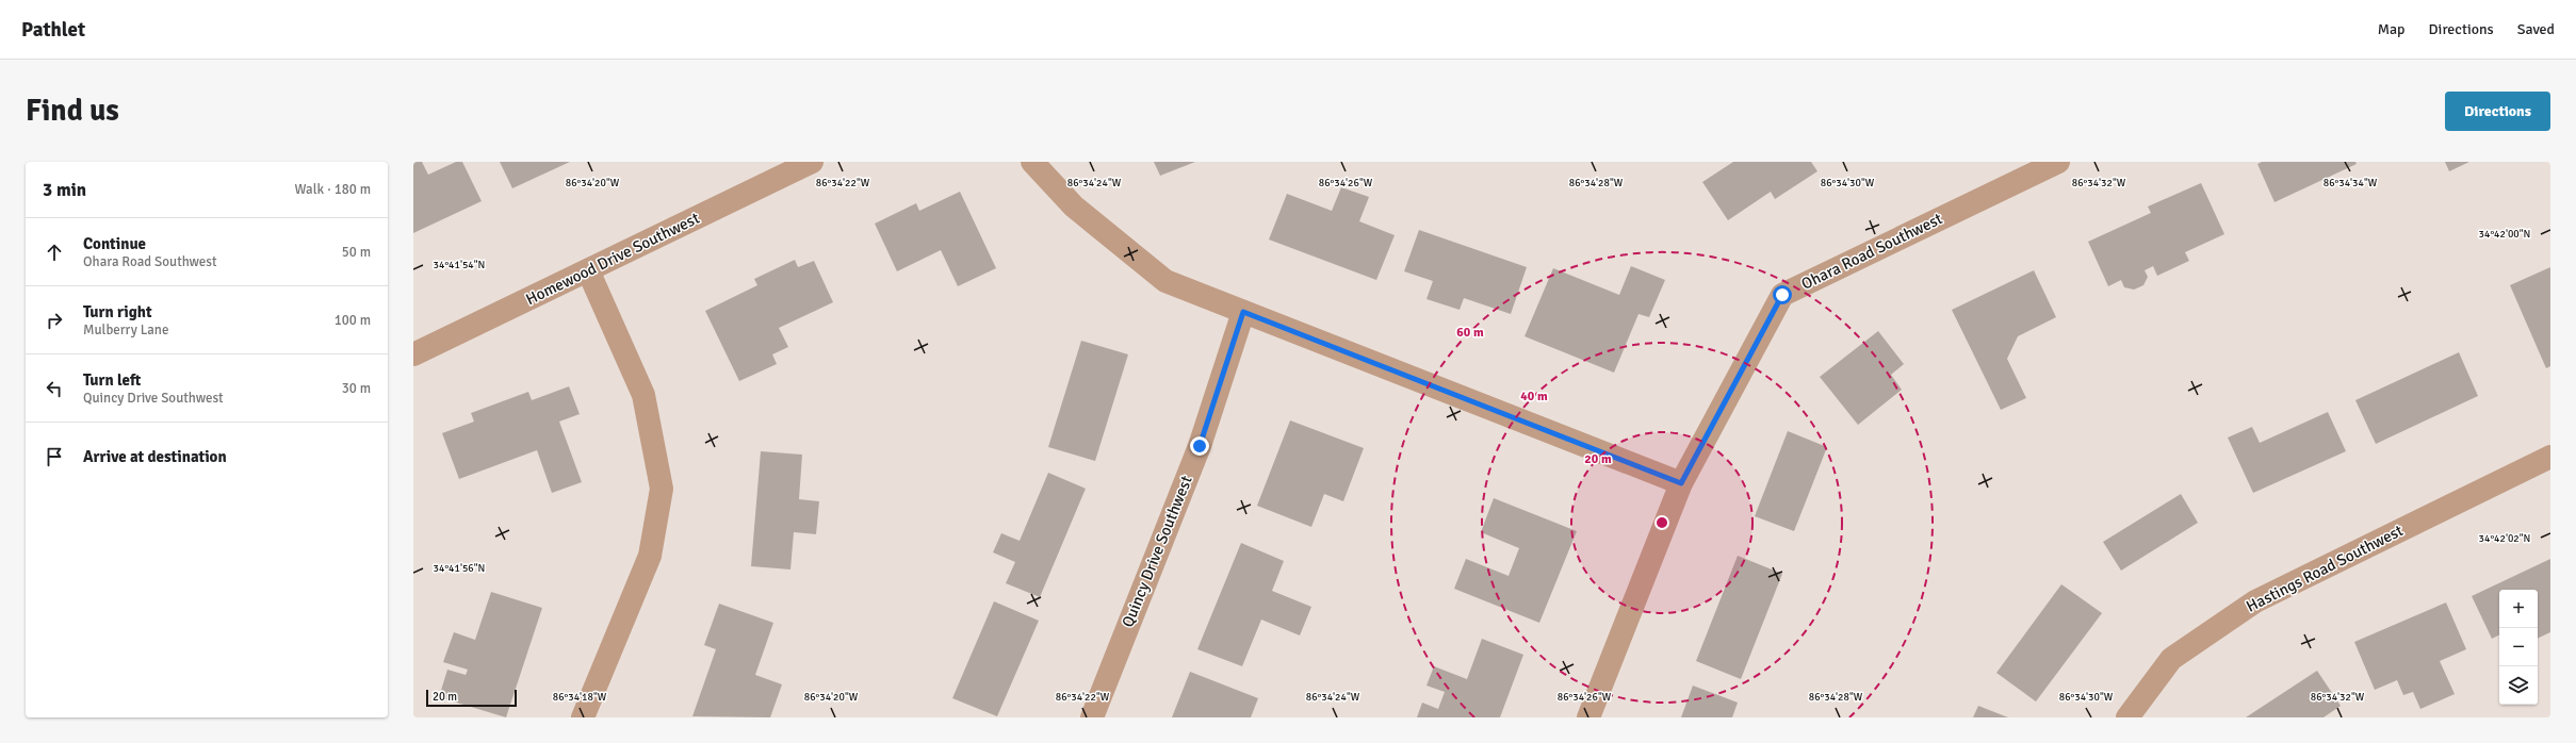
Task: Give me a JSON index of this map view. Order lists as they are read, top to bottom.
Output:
{
  "streets": {
    "street": [
      "Ohara Road Southwest",
      "Homewood Drive Southwest",
      "Quincy Drive Southwest",
      "Hastings Road Southwest"
    ]
  },
  "scale_bar": "20 m",
  "page": {
    "header": "Pathlet",
    "nav": ["Map", "Directions", "Saved"],
    "buttons": "Directions",
    "title": "Find us",
    "heading": ["3 min", "Walk · 180 m"],
    "list": [
      ["Continue", "Ohara Road Southwest", "50 m"],
      ["Turn right", "Mulberry Lane", "100 m"],
      ["Turn left", "Quincy Drive Southwest", "30 m"],
      "Arrive at destination"
    ],
    "map_buttons": ["+", "−"],
    "scale": "20 m"
  },
  "coordinates": [
    "86°34'20\"W",
    "86°34'22\"W",
    "86°34'24\"W",
    "86°34'26\"W",
    "86°34'28\"W",
    "86°34'30\"W",
    "86°34'34\"W",
    "86°34'32\"W",
    "34°42'00\"N",
    "34°41'54\"N",
    "34°42'02\"N",
    "34°41'56\"N",
    "86°34'18\"W"
  ],
  "rings": ["60 m", "40 m", "20 m"]
}
